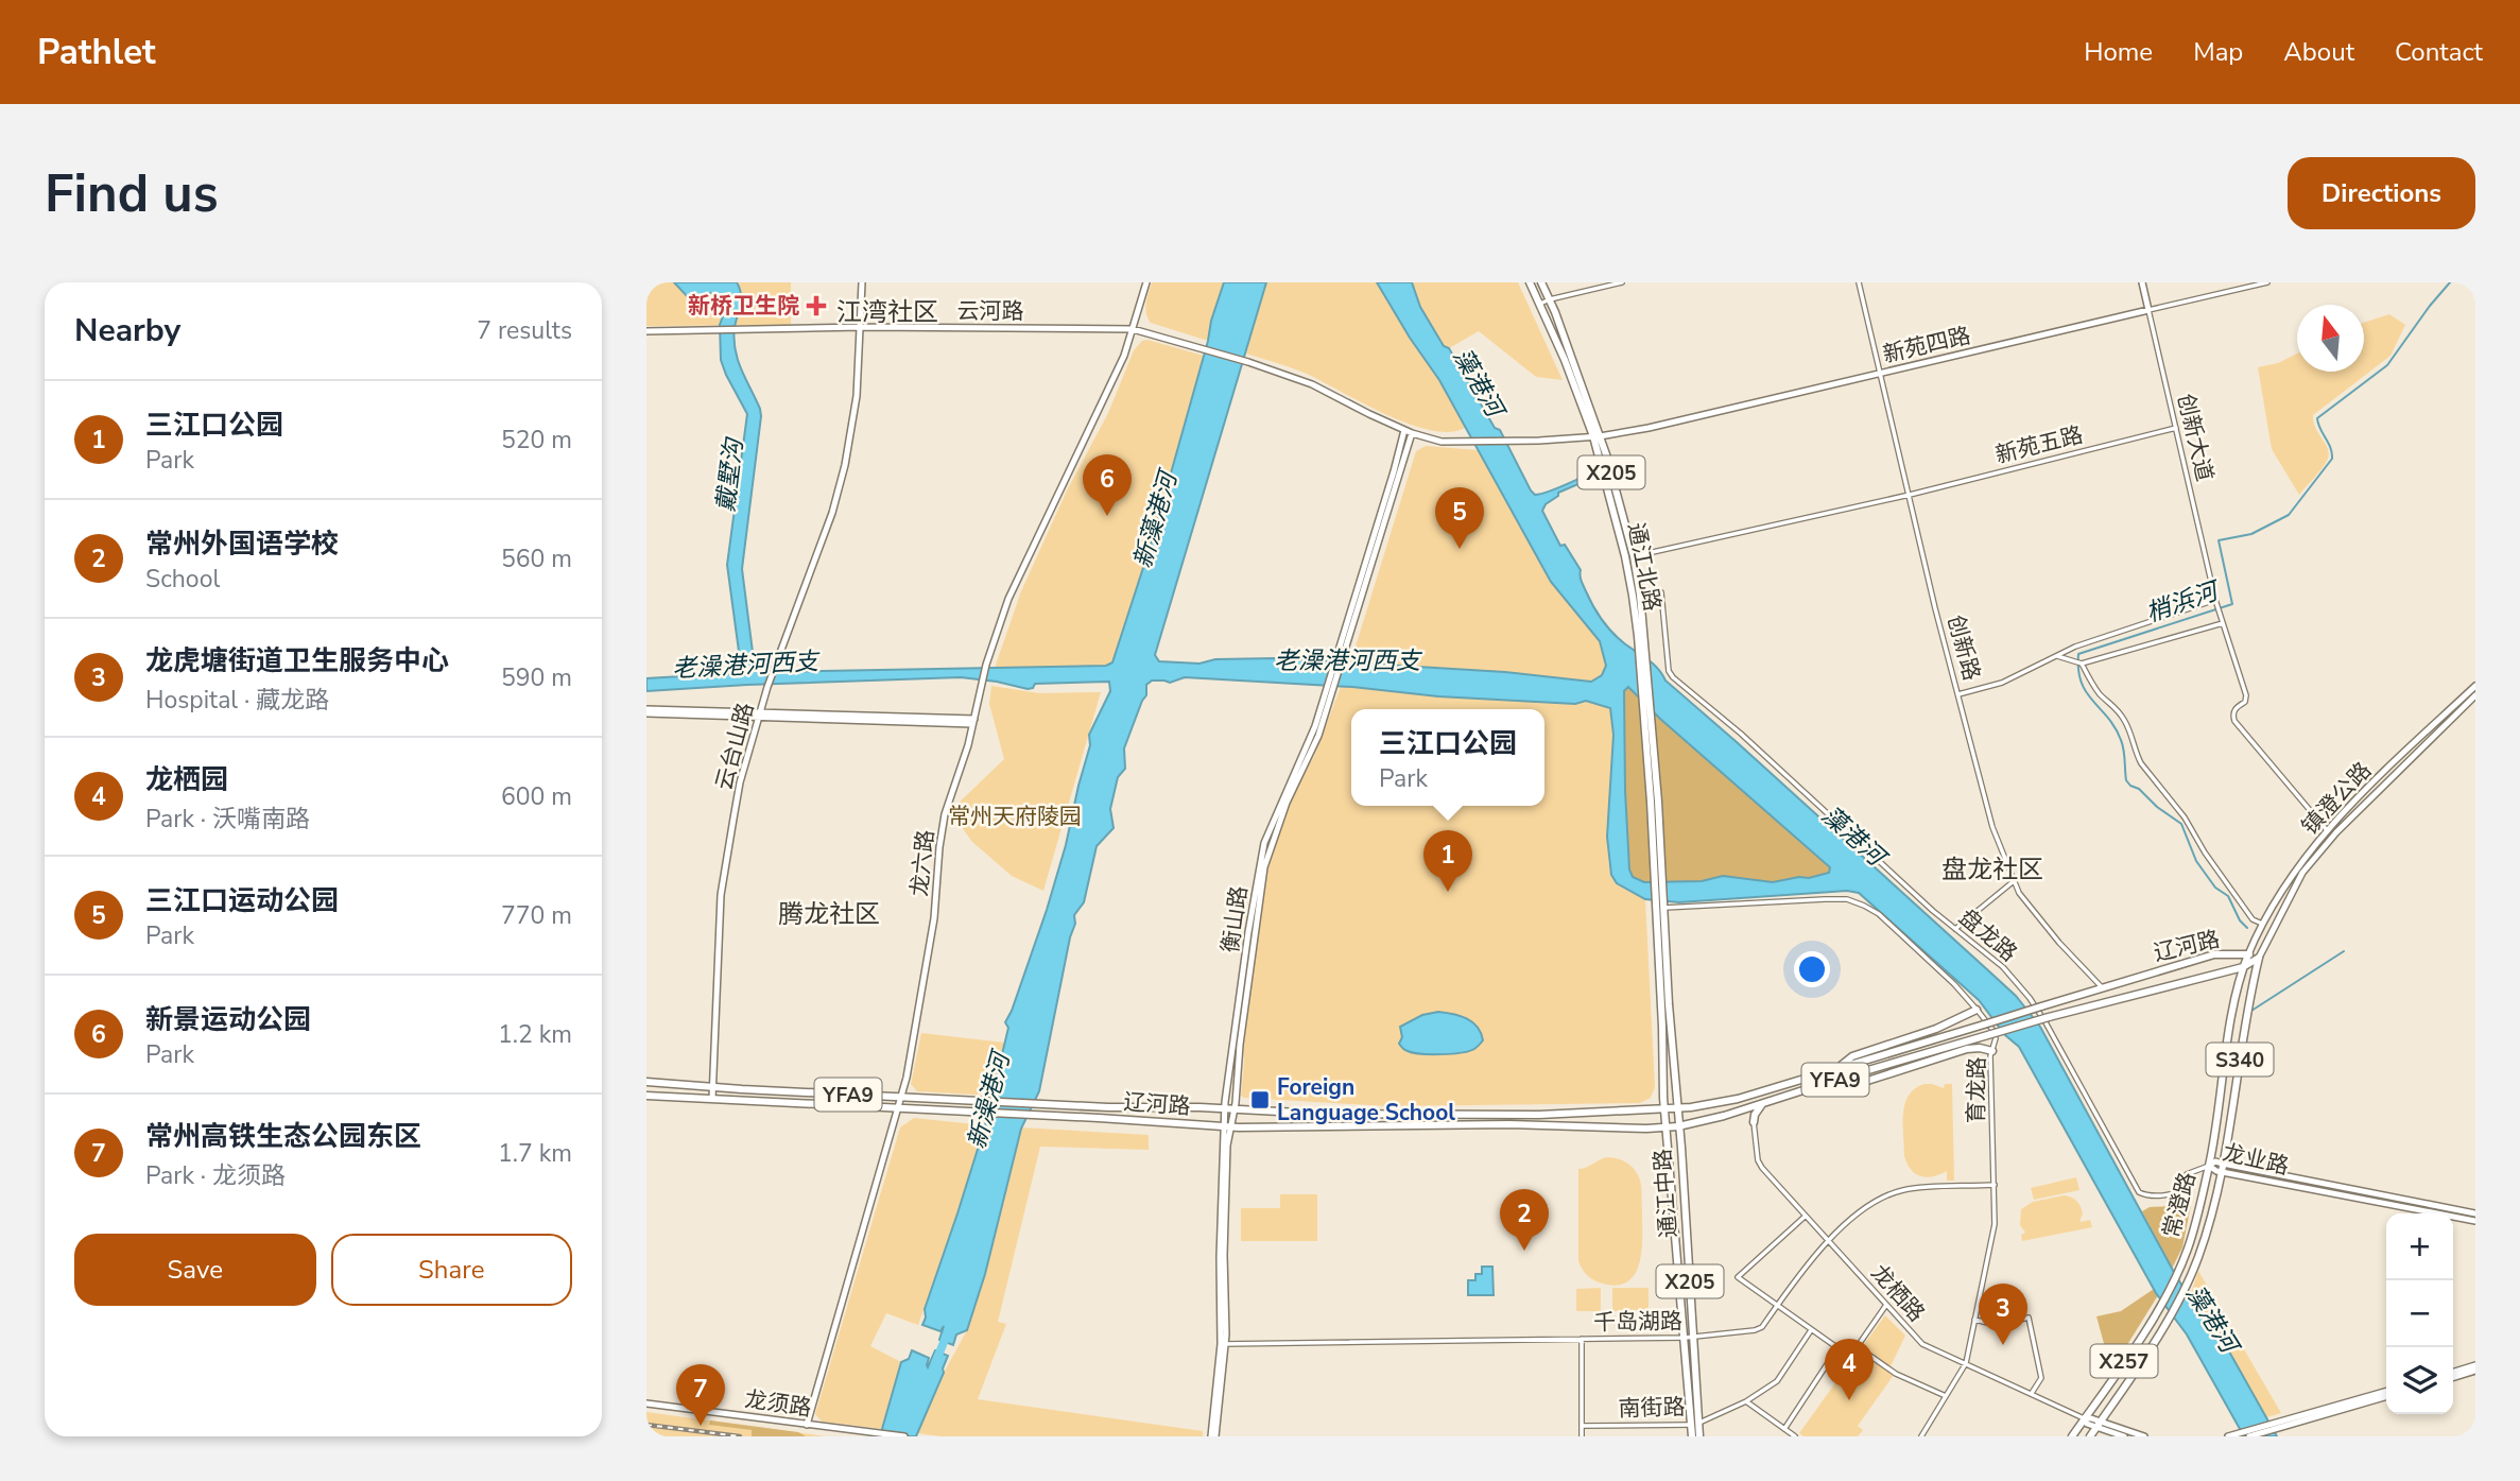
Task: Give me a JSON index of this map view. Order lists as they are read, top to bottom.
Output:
{
  "streets": {
    "main road": [
      "X205",
      "通江北路",
      "辽河路",
      "S340",
      "YFA9",
      "通江中路",
      "常澄路",
      "X257"
    ],
    "street": [
      "云河路",
      "新苑四路",
      "创新大道",
      "新苑五路",
      "创新路",
      "云台山路",
      "镇澄公路",
      "龙六路",
      "衡山路",
      "盘龙路",
      "育龙路",
      "龙业路",
      "龙栖路",
      "千岛湖路",
      "龙须路",
      "南街路"
    ]
  },
  "crossings": [
    ["云河路", "云台山路"],
    ["云河路", "龙六路"],
    ["云河路", "衡山路"],
    ["新苑四路", "创新大道"],
    ["新苑四路", "通江北路"],
    ["新苑四路", "创新路"],
    ["创新大道", "新苑五路"],
    ["创新大道", "镇澄公路"],
    ["新苑五路", "通江北路"],
    ["新苑五路", "创新路"],
    ["通江北路", "盘龙路"],
    ["创新路", "辽河路"],
    ["云台山路", "辽河路"],
    ["镇澄公路", "辽河路"],
    ["镇澄公路", "常澄路"],
    ["龙六路", "辽河路"],
    ["龙六路", "龙须路"],
    ["衡山路", "辽河路"],
    ["衡山路", "千岛湖路"],
    ["盘龙路", "龙业路"],
    ["盘龙路", "常澄路"],
    ["辽河路", "YFA9"],
    ["辽河路", "通江中路"],
    ["辽河路", "常澄路"],
    ["YFA9", "通江中路"],
    ["育龙路", "龙栖路"],
    ["育龙路", "千岛湖路"],
    ["龙业路", "常澄路"],
    ["通江中路", "千岛湖路"],
    ["通江中路", "南街路"],
    ["常澄路", "龙栖路"],
    ["龙栖路", "千岛湖路"]
  ],
  "districts": ["江湾社区", "盘龙社区", "腾龙社区"],
  "water": [
    "藻港河",
    "戴墅沟",
    "新藻港河",
    "梢浜河",
    "老澡港河西支",
    "新澡港河"
  ],
  "parks": ["常州天府陵园"],
  "places": {
    "health": ["新桥卫生院"],
    "transit": ["Foreign Language School"]
  },
  "north": "top",
  "page": {
    "header": "Pathlet",
    "nav": [
      "Home",
      "Map",
      "About",
      "Contact"
    ],
    "buttons": [
      "Directions",
      ["Save", "Share"]
    ],
    "title": "Find us",
    "heading": ["Nearby", "7 results"],
    "list": [
      {
        "mark": "1",
        "name": "三江口公园",
        "note": "Park",
        "value": "520 m"
      },
      {
        "mark": "2",
        "name": "常州外国语学校",
        "note": "School",
        "value": "560 m"
      },
      {
        "mark": "3",
        "name": "龙虎塘街道卫生服务中心",
        "note": "Hospital · 藏龙路",
        "value": "590 m"
      },
      {
        "mark": "4",
        "name": "龙栖园",
        "note": "Park · 沃嘴南路",
        "value": "600 m"
      },
      {
        "mark": "5",
        "name": "三江口运动公园",
        "note": "Park",
        "value": "770 m"
      },
      {
        "mark": "6",
        "name": "新景运动公园",
        "note": "Park",
        "value": "1.2 km"
      },
      {
        "mark": "7",
        "name": "常州高铁生态公园东区",
        "note": "Park · 龙须路",
        "value": "1.7 km"
      }
    ],
    "pins": [
      "6",
      "5",
      "1",
      "2",
      "3",
      "4",
      "7"
    ],
    "popup": ["三江口公园", "Park"],
    "map_buttons": ["+", "−"]
  }
}
